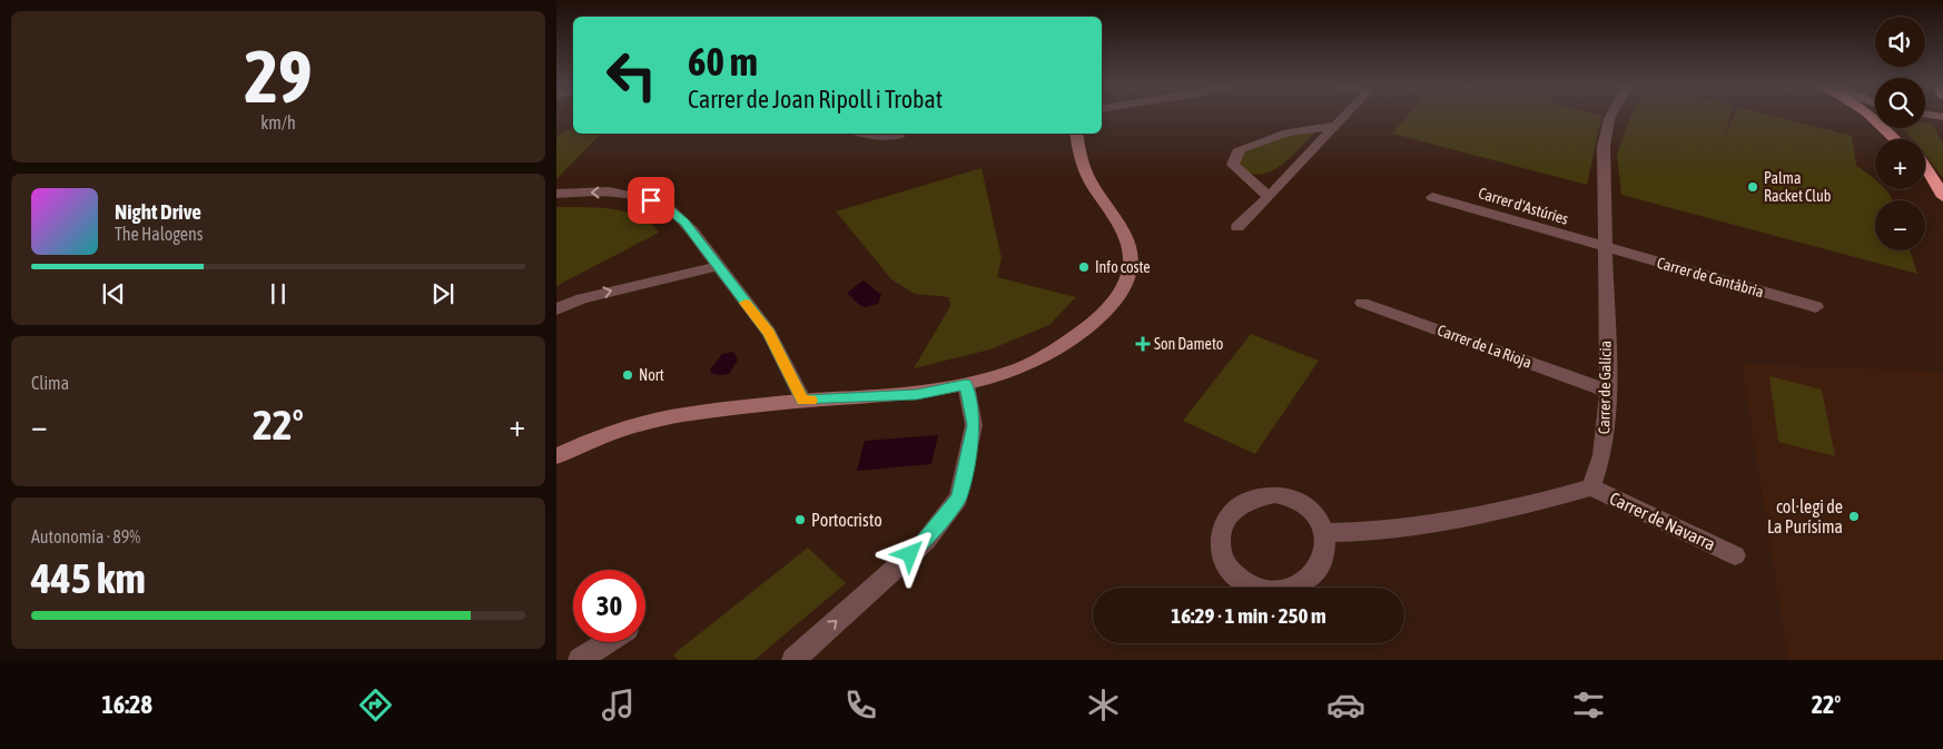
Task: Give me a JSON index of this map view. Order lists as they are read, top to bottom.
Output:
{
  "streets": {
    "street": [
      "Carrer d'Astúries",
      "Carrer de Cantàbria",
      "Carrer de La Rioja",
      "Carrer de Galícia",
      "Carrer de Navarra"
    ]
  },
  "crossings": [
    ["Carrer d'Astúries", "Carrer de Cantàbria"],
    ["Carrer d'Astúries", "Carrer de Galícia"],
    ["Carrer de Cantàbria", "Carrer de Galícia"],
    ["Carrer de La Rioja", "Carrer de Galícia"],
    ["Carrer de Galícia", "Carrer de Navarra"]
  ],
  "places": {
    "other": [
      "Palma Racket Club",
      "Info coste",
      "Nort",
      "col·legi de La Purísima",
      "Portocristo"
    ],
    "health": ["Son Dameto"]
  },
  "page": {
    "tile": [
      ["29", "km/h"],
      "Clima",
      ["Autonomía · 89%", "445 km"]
    ],
    "map_buttons": ["+", "−"],
    "turn": ["60 m", "Carrer de Joan Ripoll i Trobat"],
    "song": ["Night Drive", "The Halogens"],
    "heat": ["−", "22°", "+"],
    "limit": "30",
    "trip": "16:29 · 1 min · 250 m",
    "tabs": ["16:28", "22°"]
  }
}
